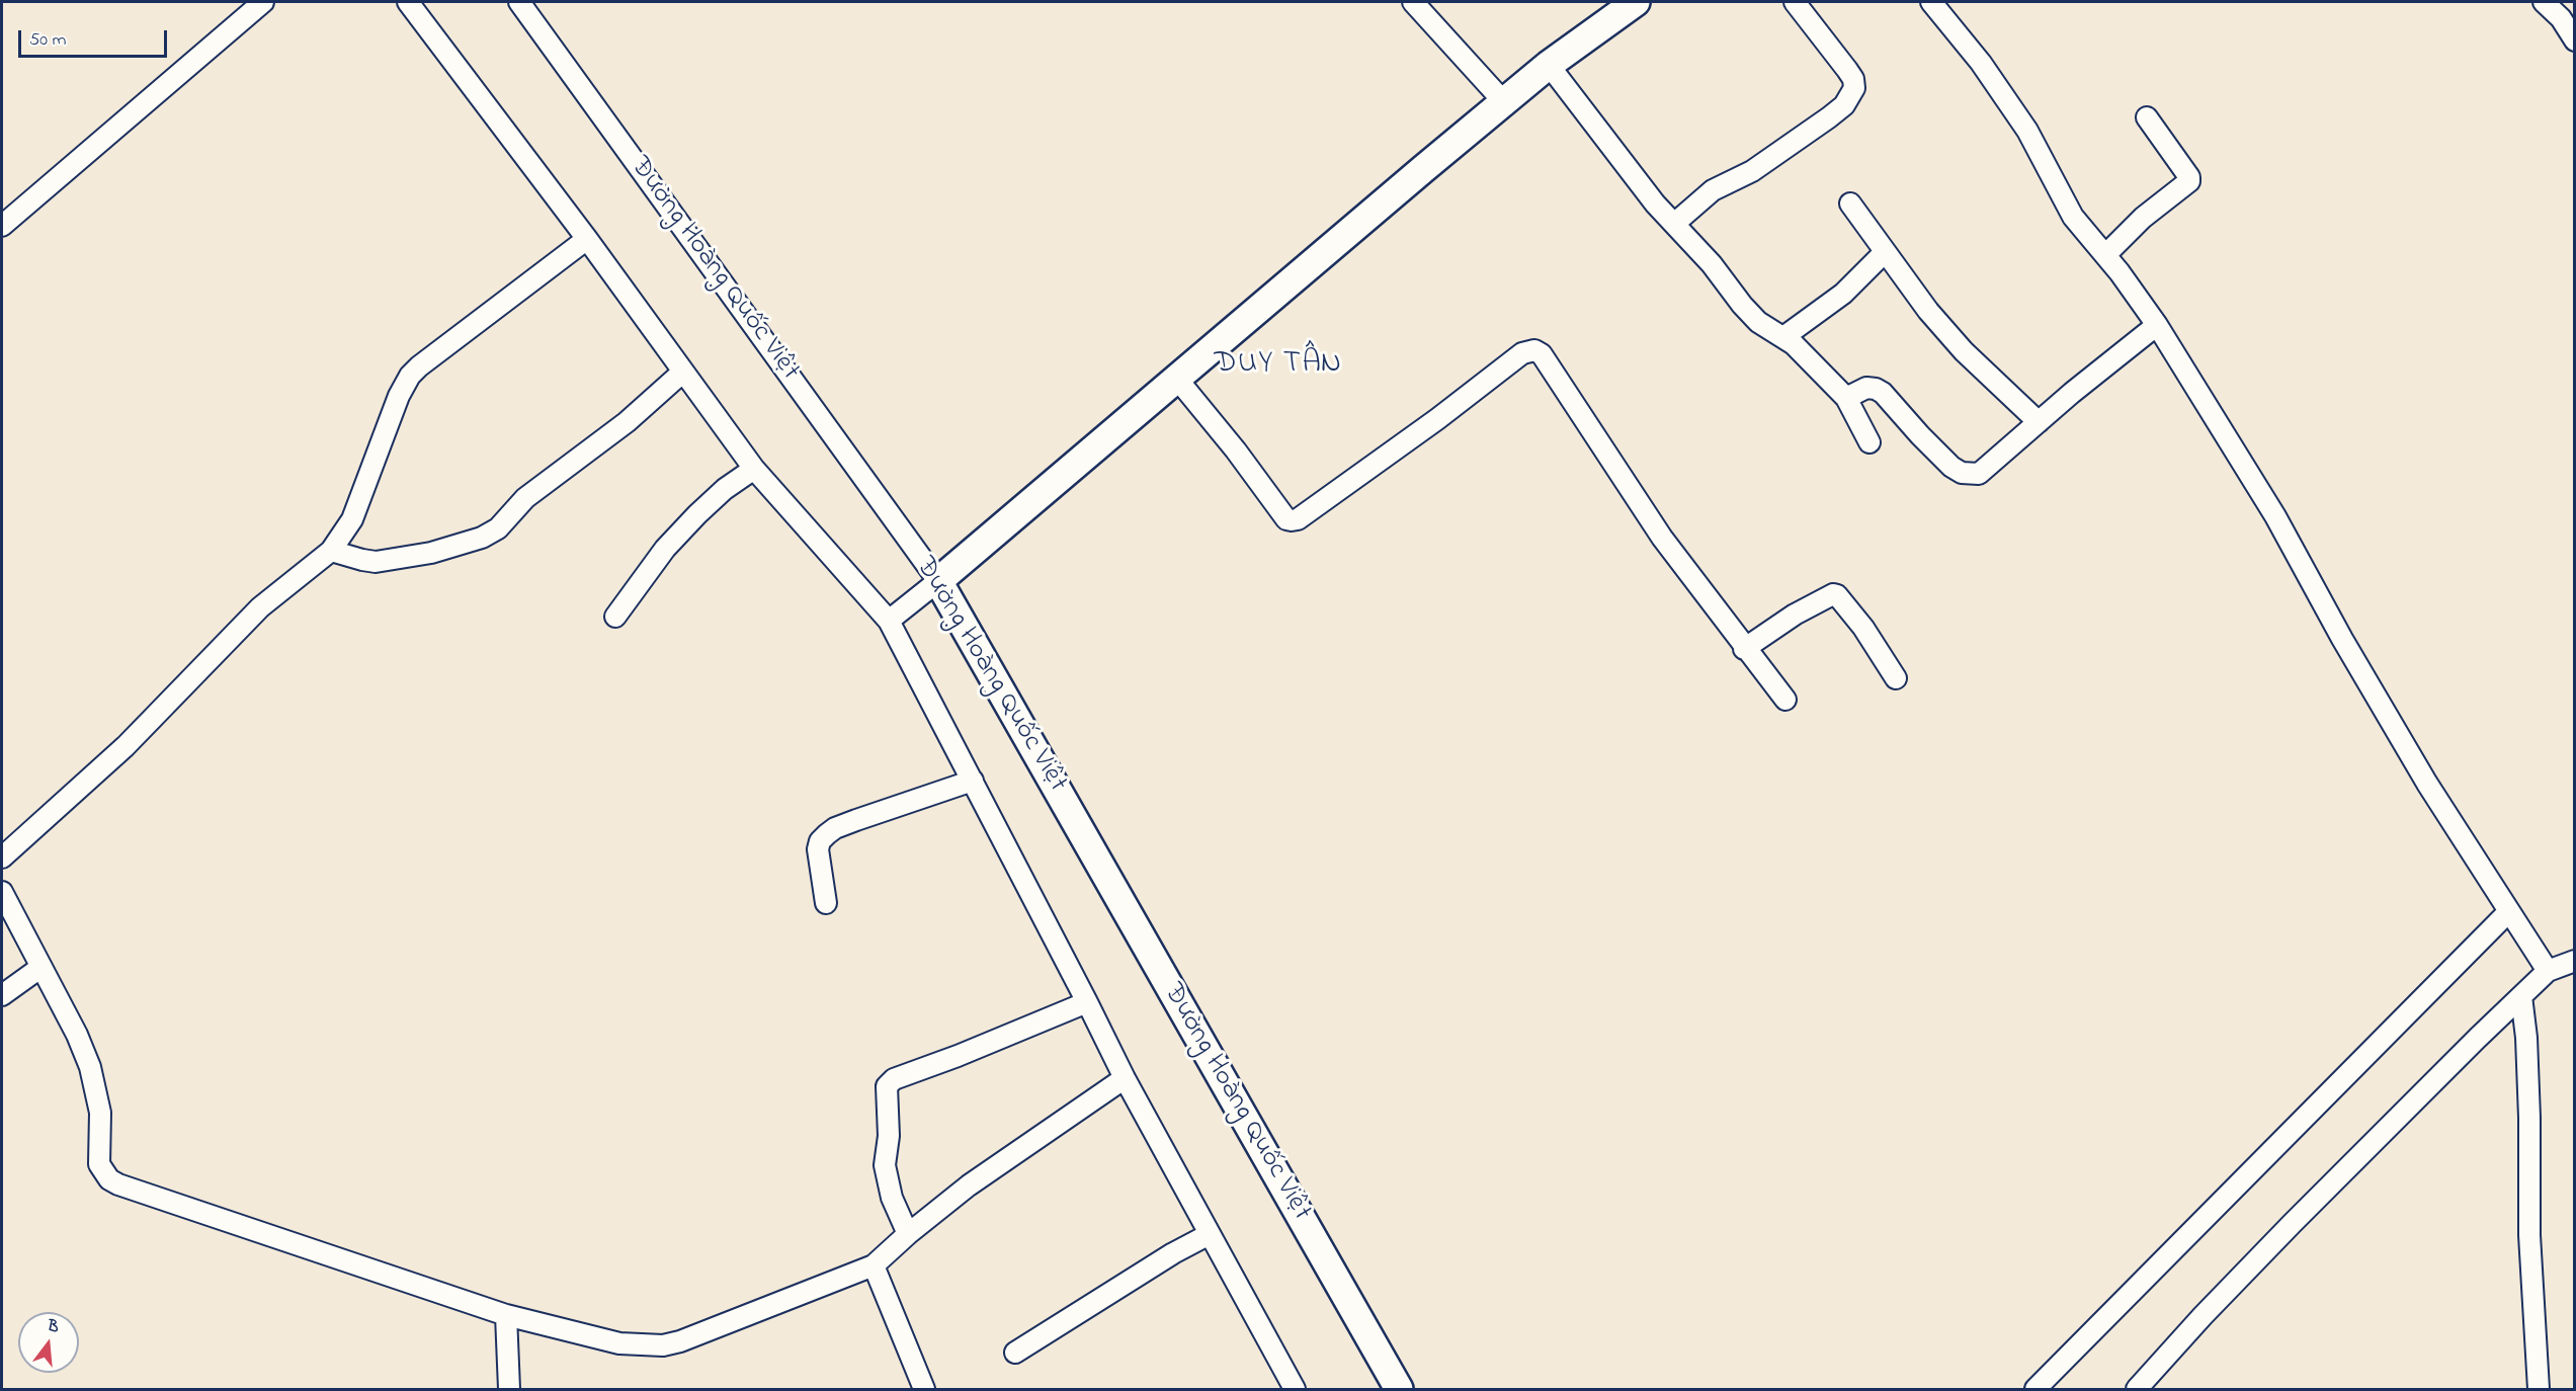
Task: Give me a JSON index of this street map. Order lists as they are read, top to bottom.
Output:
{
  "streets": {
    "street": ["Đường Hoàng Quốc Việt"]
  },
  "districts": ["DUY TÂN"],
  "scale_bar": "50 m",
  "north": "top"
}
